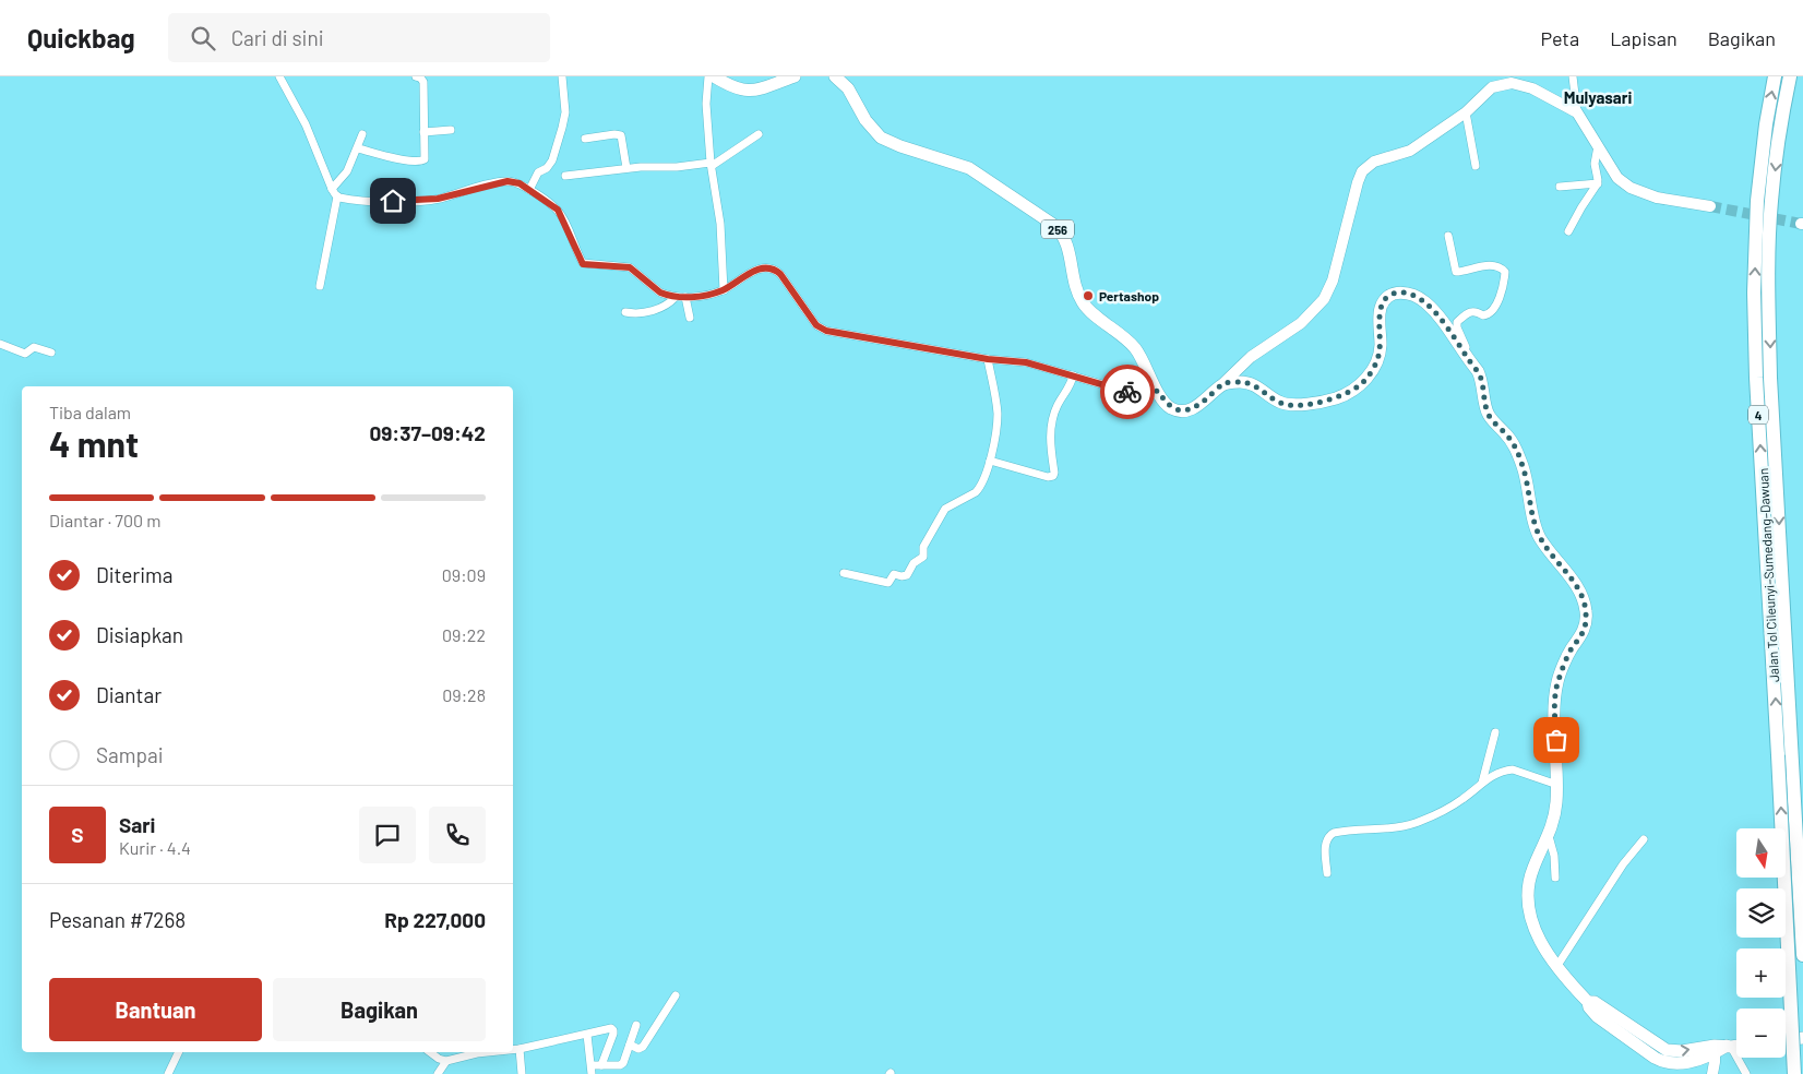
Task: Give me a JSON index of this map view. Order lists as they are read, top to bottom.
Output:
{
  "streets": {
    "highway": ["4", "Jalan Tol Cileunyi–Sumedang–Dawuan"],
    "main road": ["256"]
  },
  "districts": ["Mulyasari"],
  "places": ["Pertashop"],
  "north": "bottom",
  "page": {
    "header": "Quickbag",
    "search": "Cari di sini",
    "nav": ["Peta", "Lapisan", "Bagikan"],
    "heading": ["4 mnt", "Tiba dalam", "09:37–09:42"],
    "panel": [
      "Sari",
      "Kurir · 4.4",
      "Pesanan #7268",
      "Rp 227,000"
    ],
    "bar": "Diantar · 700 m",
    "list": [
      ["Diterima", "09:09"],
      ["Disiapkan", "09:22"],
      ["Diantar", "09:28"],
      "Sampai"
    ],
    "round": "S",
    "map_buttons": ["+", "−"],
    "buttons": ["Bantuan", "Bagikan"]
  }
}
